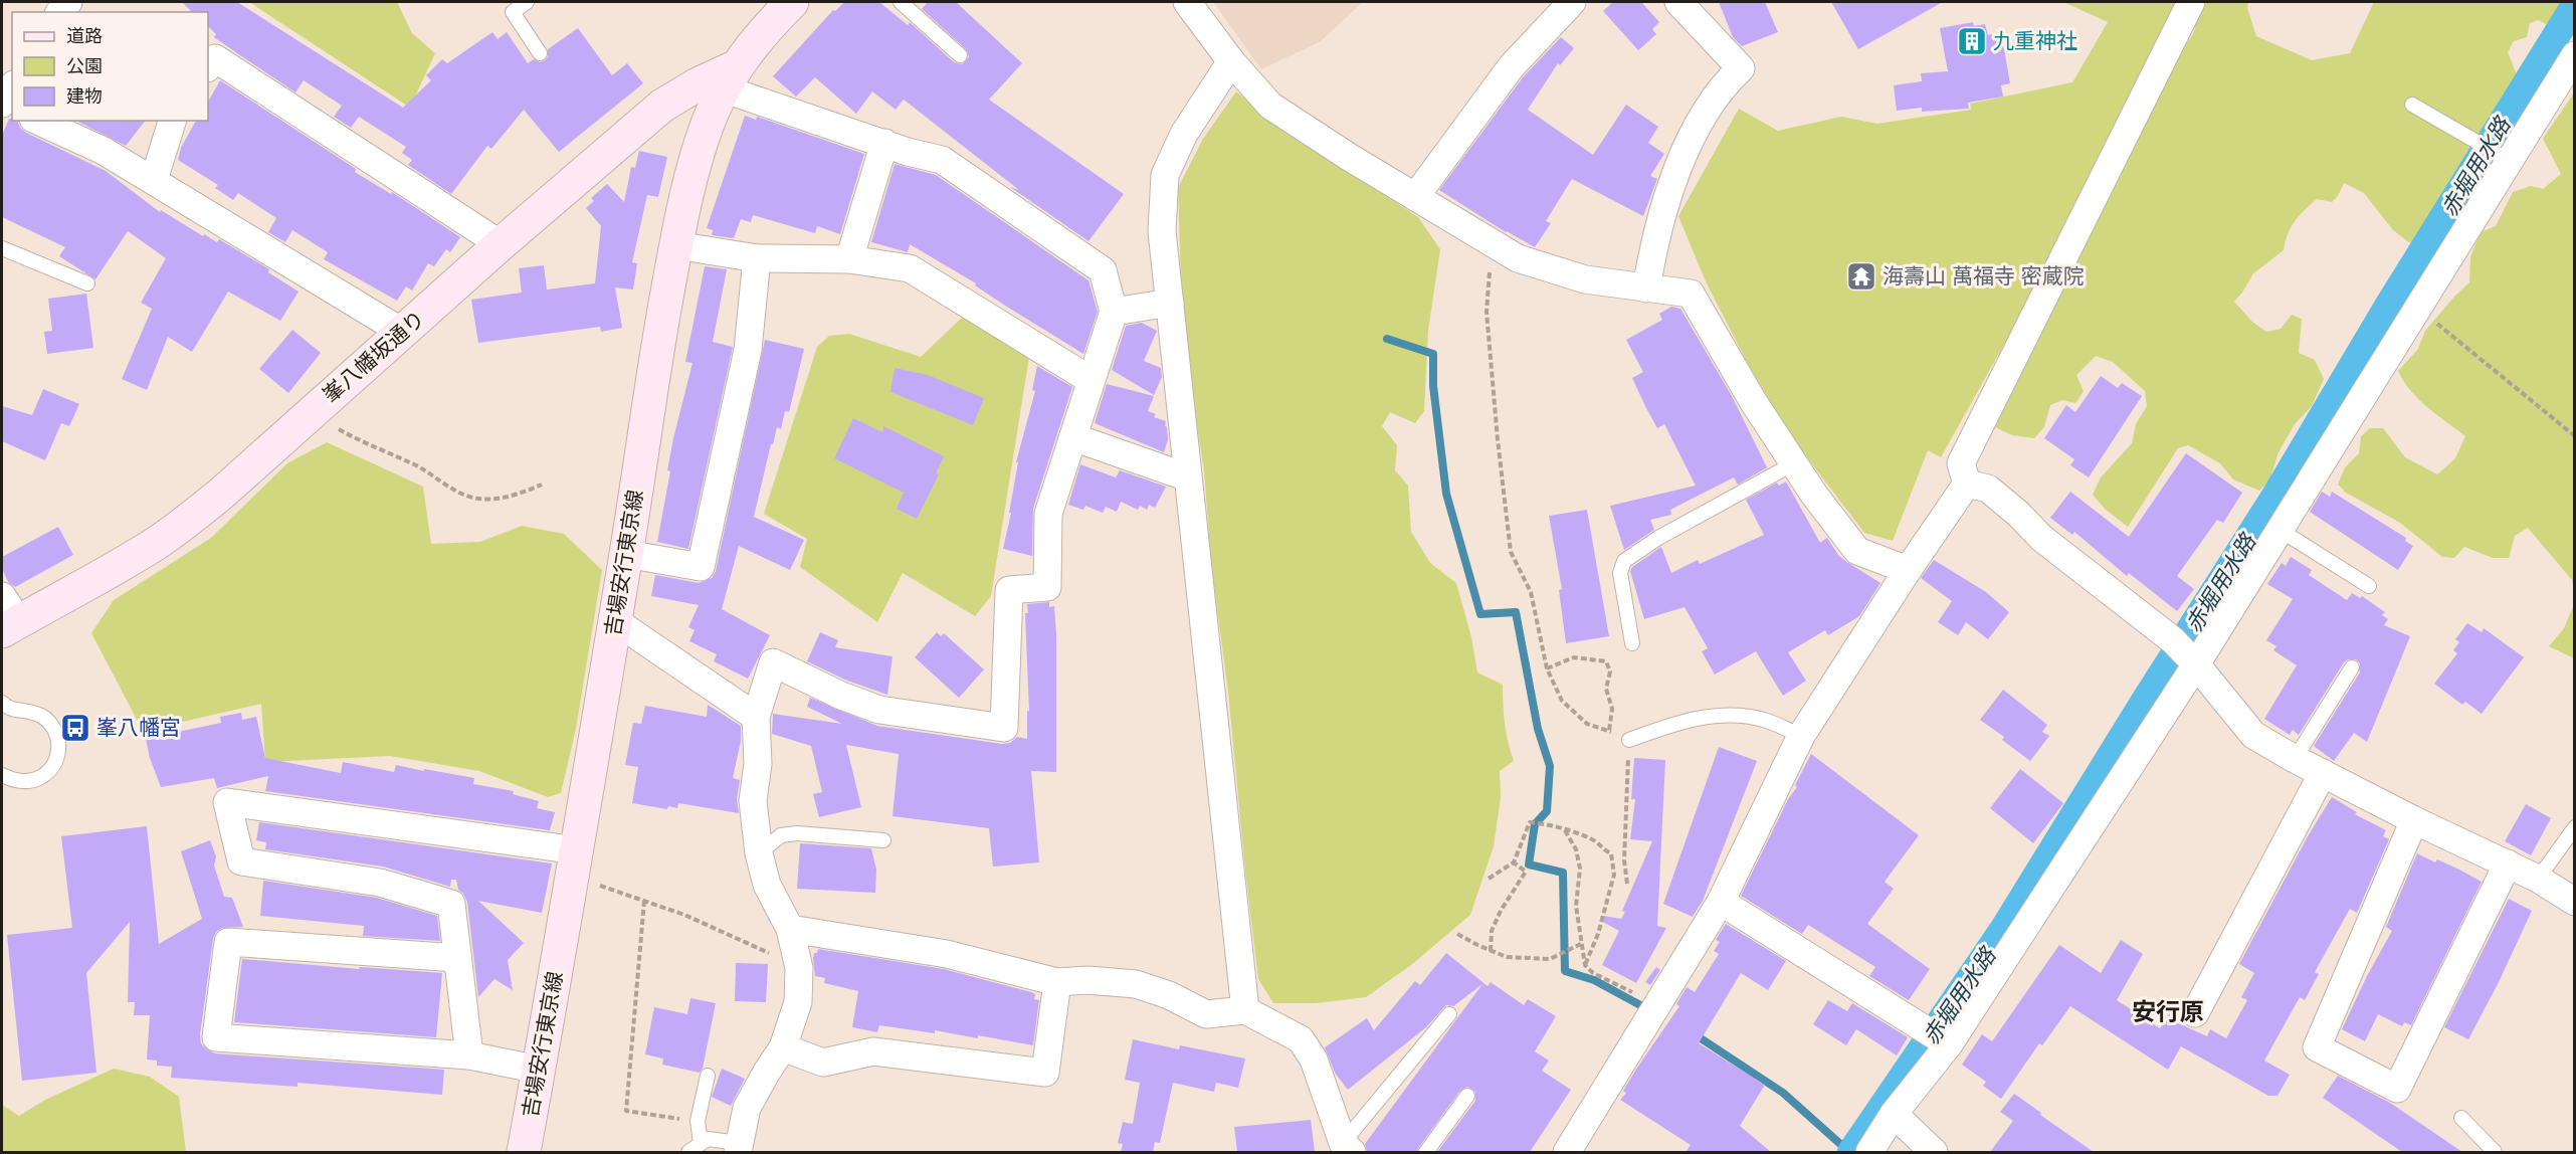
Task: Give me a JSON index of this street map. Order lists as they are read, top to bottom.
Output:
{
  "streets": {
    "main road": ["峯八幡坂通り", "吉場安行東京線"]
  },
  "crossings": [
    ["峯八幡坂通り", "吉場安行東京線"]
  ],
  "districts": ["安行原"],
  "water": ["赤堀用水路"],
  "places": {
    "building": ["九重神社"],
    "temple": ["海壽山 萬福寺 密蔵院"],
    "bus stop": ["峯八幡宮"]
  },
  "legend": ["道路", "公園", "建物"]
}
